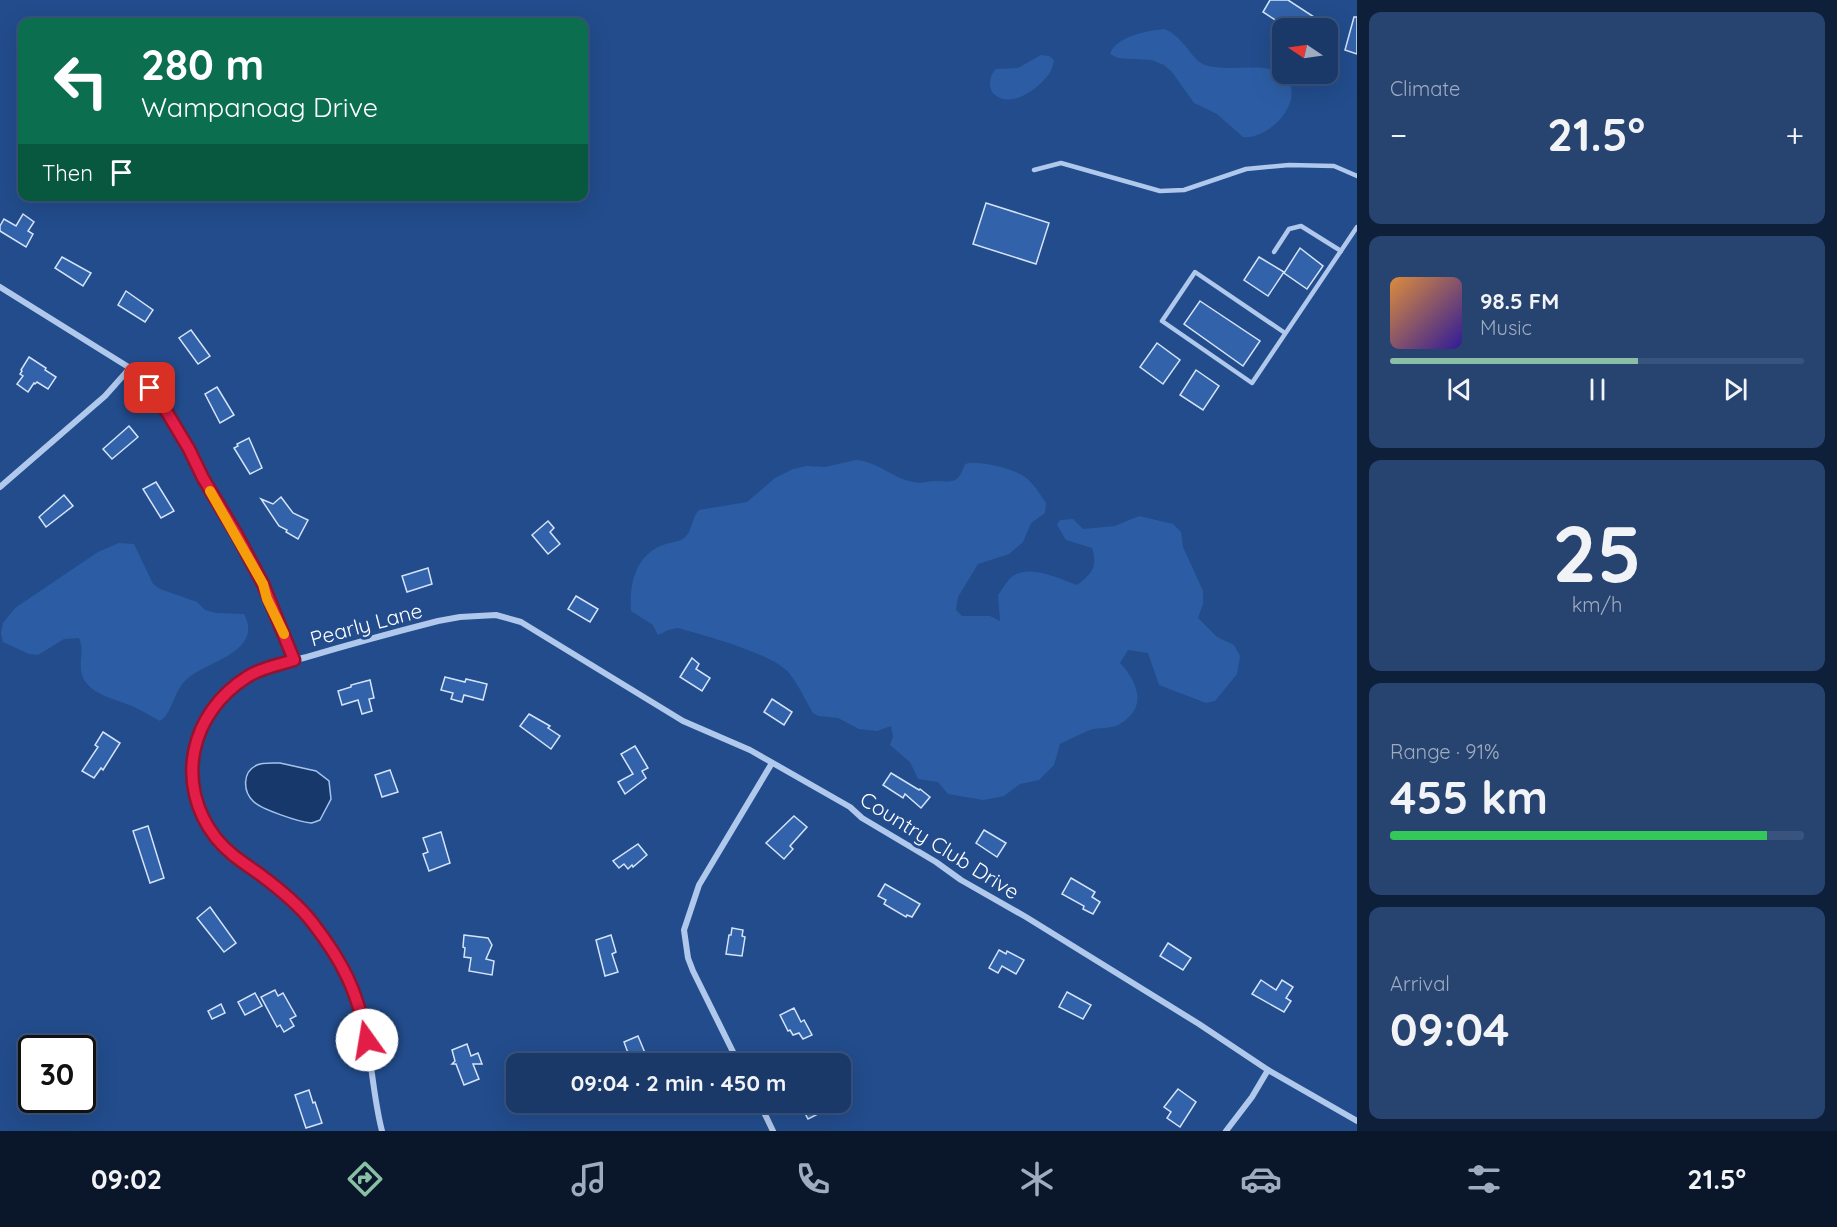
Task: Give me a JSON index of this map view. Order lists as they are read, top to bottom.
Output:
{
  "streets": {
    "street": ["Pearly Lane", "Country Club Drive"]
  },
  "crossings": [
    ["Pearly Lane", "Country Club Drive"]
  ],
  "north": "left",
  "page": {
    "tile": [
      "Climate",
      ["25", "km/h"],
      ["Range · 91%", "455 km"],
      ["Arrival", "09:04"]
    ],
    "turn": ["280 m", "Wampanoag Drive"],
    "heat": ["−", "21.5°", "+"],
    "then": "Then",
    "song": ["98.5 FM", "Music"],
    "limit": "30",
    "trip": "09:04 · 2 min · 450 m",
    "tabs": ["09:02", "21.5°"]
  }
}
